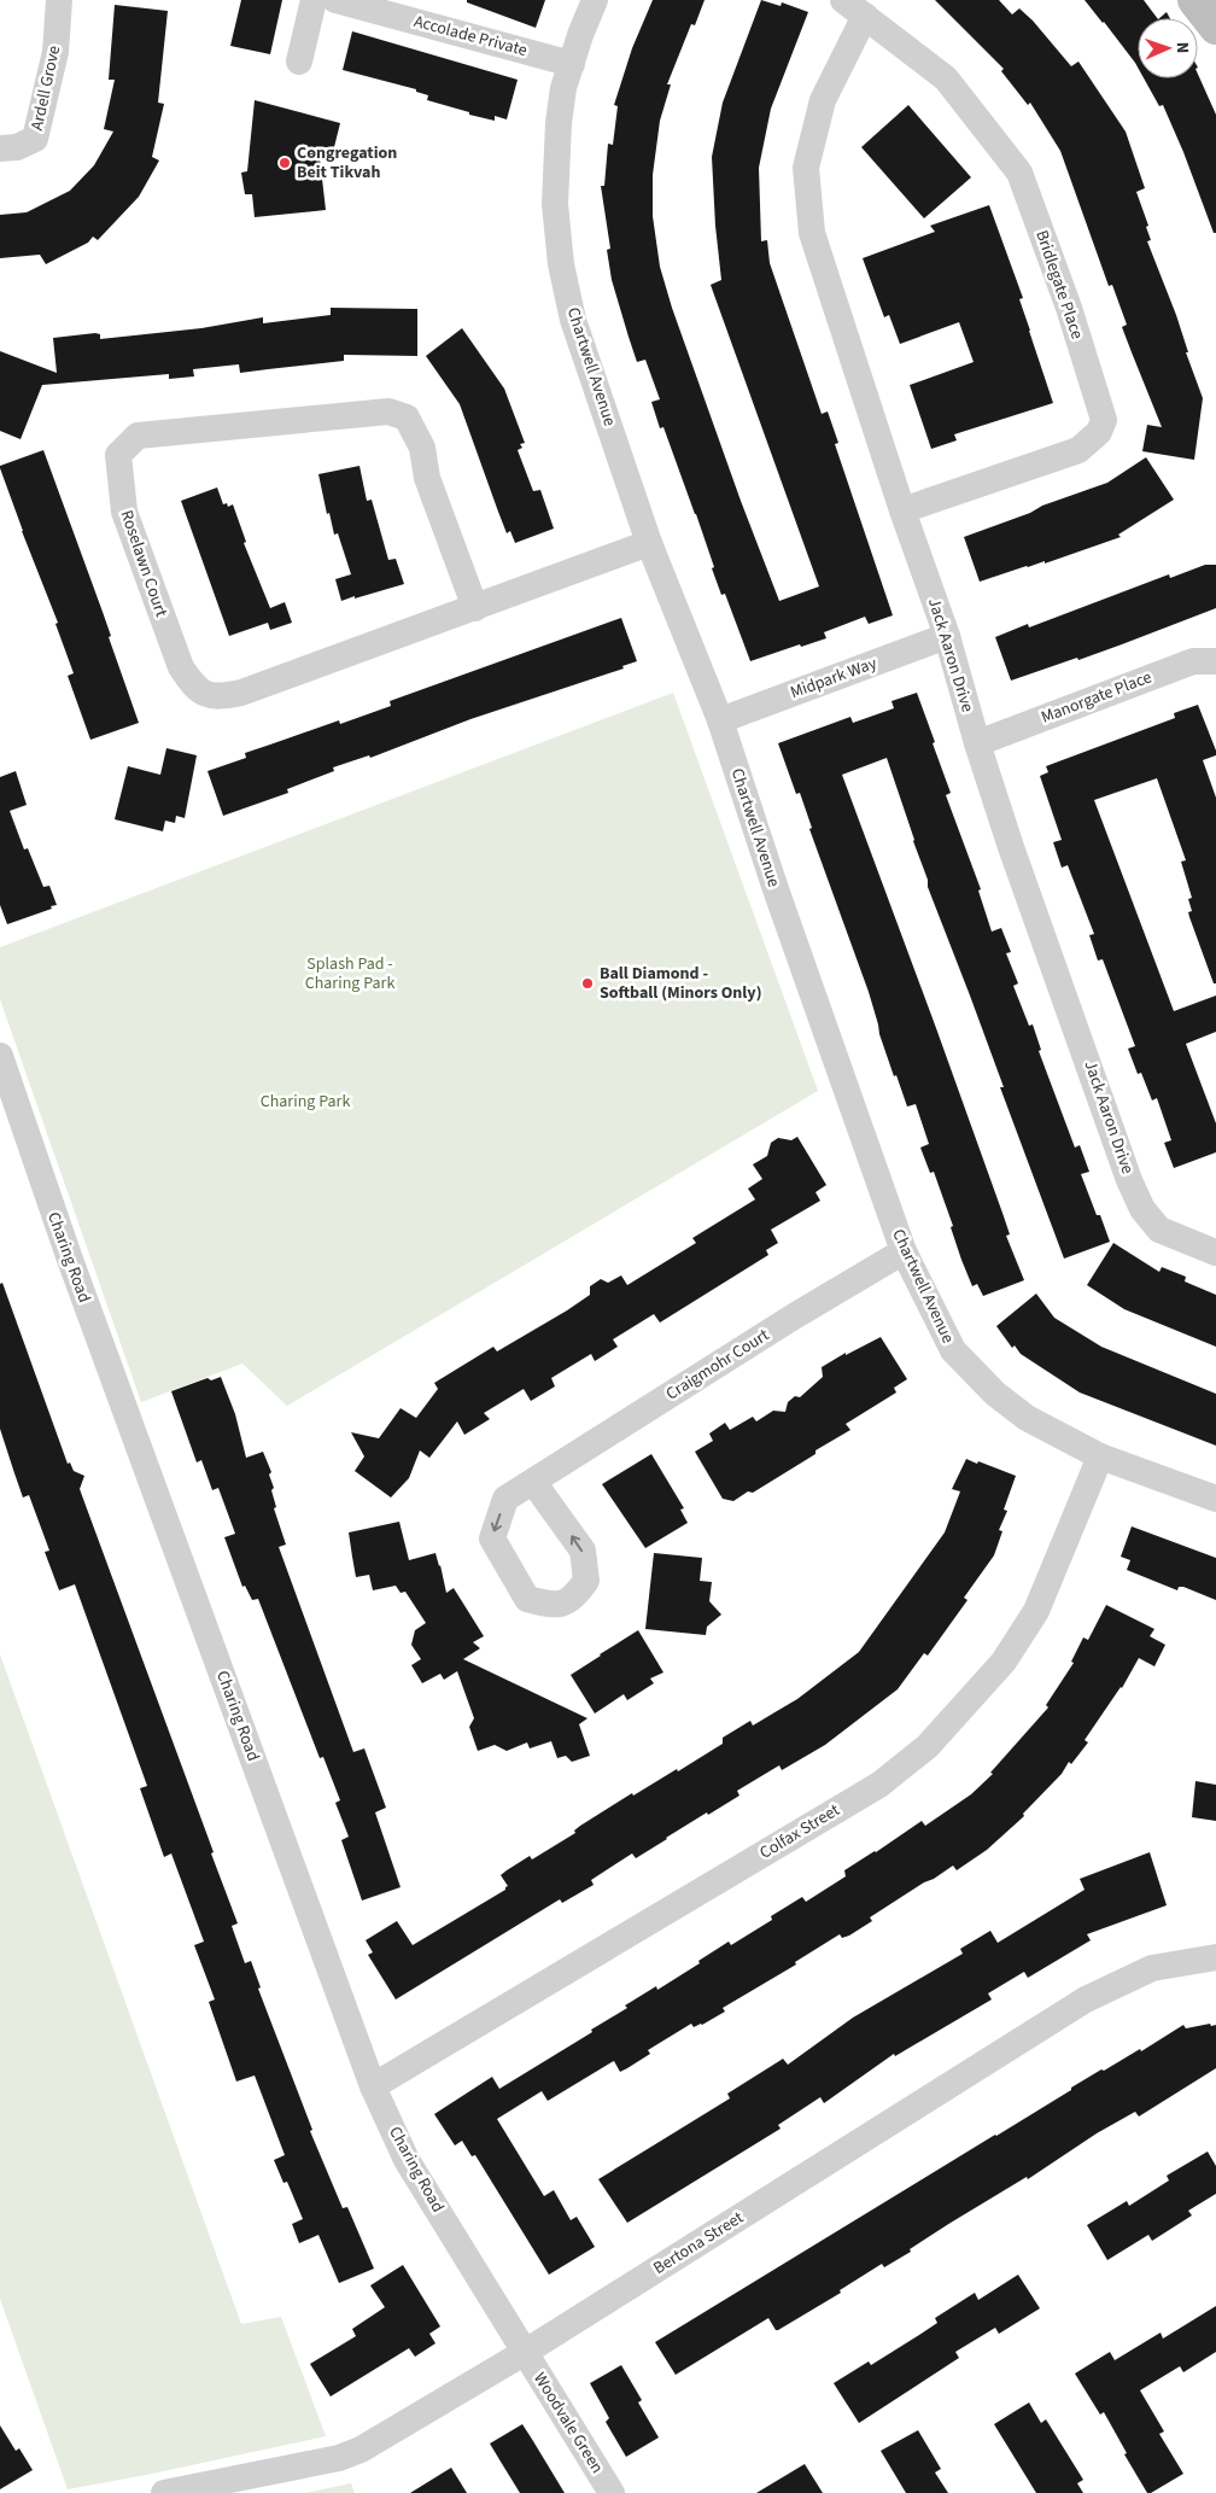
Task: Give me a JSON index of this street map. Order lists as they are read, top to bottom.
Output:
{
  "streets": {
    "street": [
      "Accolade Private",
      "Ardell Grove",
      "Bridlegate Place",
      "Chartwell Avenue",
      "Roselawn Court",
      "Jack Aaron Drive",
      "Midpark Way",
      "Manorgate Place",
      "Charing Road",
      "Craigmohr Court",
      "Colfax Street",
      "Bertona Street",
      "Woodvale Green"
    ]
  },
  "crossings": [
    ["Accolade Private", "Chartwell Avenue"],
    ["Bridlegate Place", "Jack Aaron Drive"],
    ["Chartwell Avenue", "Roselawn Court"],
    ["Chartwell Avenue", "Midpark Way"],
    ["Chartwell Avenue", "Craigmohr Court"],
    ["Chartwell Avenue", "Colfax Street"],
    ["Jack Aaron Drive", "Midpark Way"],
    ["Jack Aaron Drive", "Manorgate Place"],
    ["Charing Road", "Colfax Street"],
    ["Charing Road", "Bertona Street"],
    ["Charing Road", "Woodvale Green"],
    ["Bertona Street", "Woodvale Green"]
  ],
  "parks": ["Splash Pad - Charing Park", "Charing Park"],
  "places": ["Congregation Beit Tikvah", "Ball Diamond - Softball (Minors Only)"],
  "north": "right"
}
